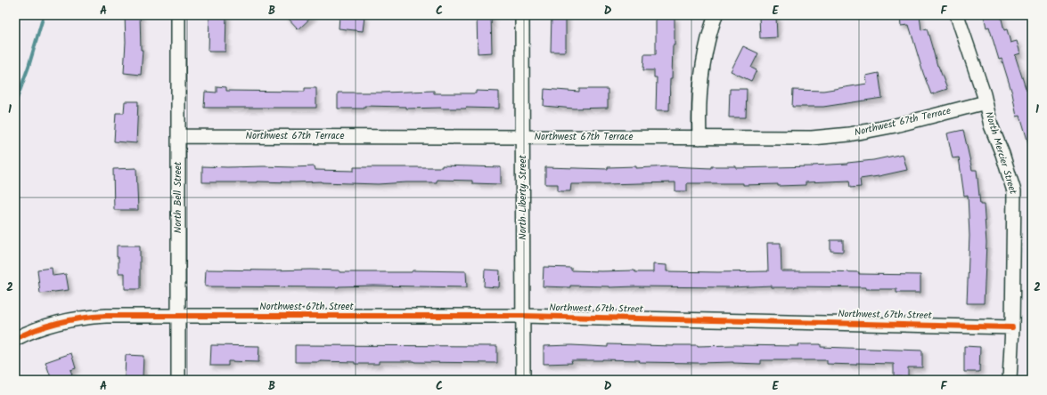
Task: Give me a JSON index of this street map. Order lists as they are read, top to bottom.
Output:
{
  "streets": {
    "street": [
      "Northwest 67th Terrace",
      "North Mercier Street",
      "North Bell Street",
      "North Liberty Street",
      "Northwest 67th Street"
    ]
  },
  "crossings": [
    ["Northwest 67th Terrace", "North Mercier Street"],
    ["Northwest 67th Terrace", "North Bell Street"],
    ["Northwest 67th Terrace", "North Liberty Street"],
    ["North Mercier Street", "Northwest 67th Street"],
    ["North Bell Street", "Northwest 67th Street"],
    ["North Liberty Street", "Northwest 67th Street"]
  ],
  "grid": {
    "columns": [
      "A",
      "B",
      "C",
      "D",
      "E",
      "F"
    ],
    "rows": ["1", "2"]
  }
}
